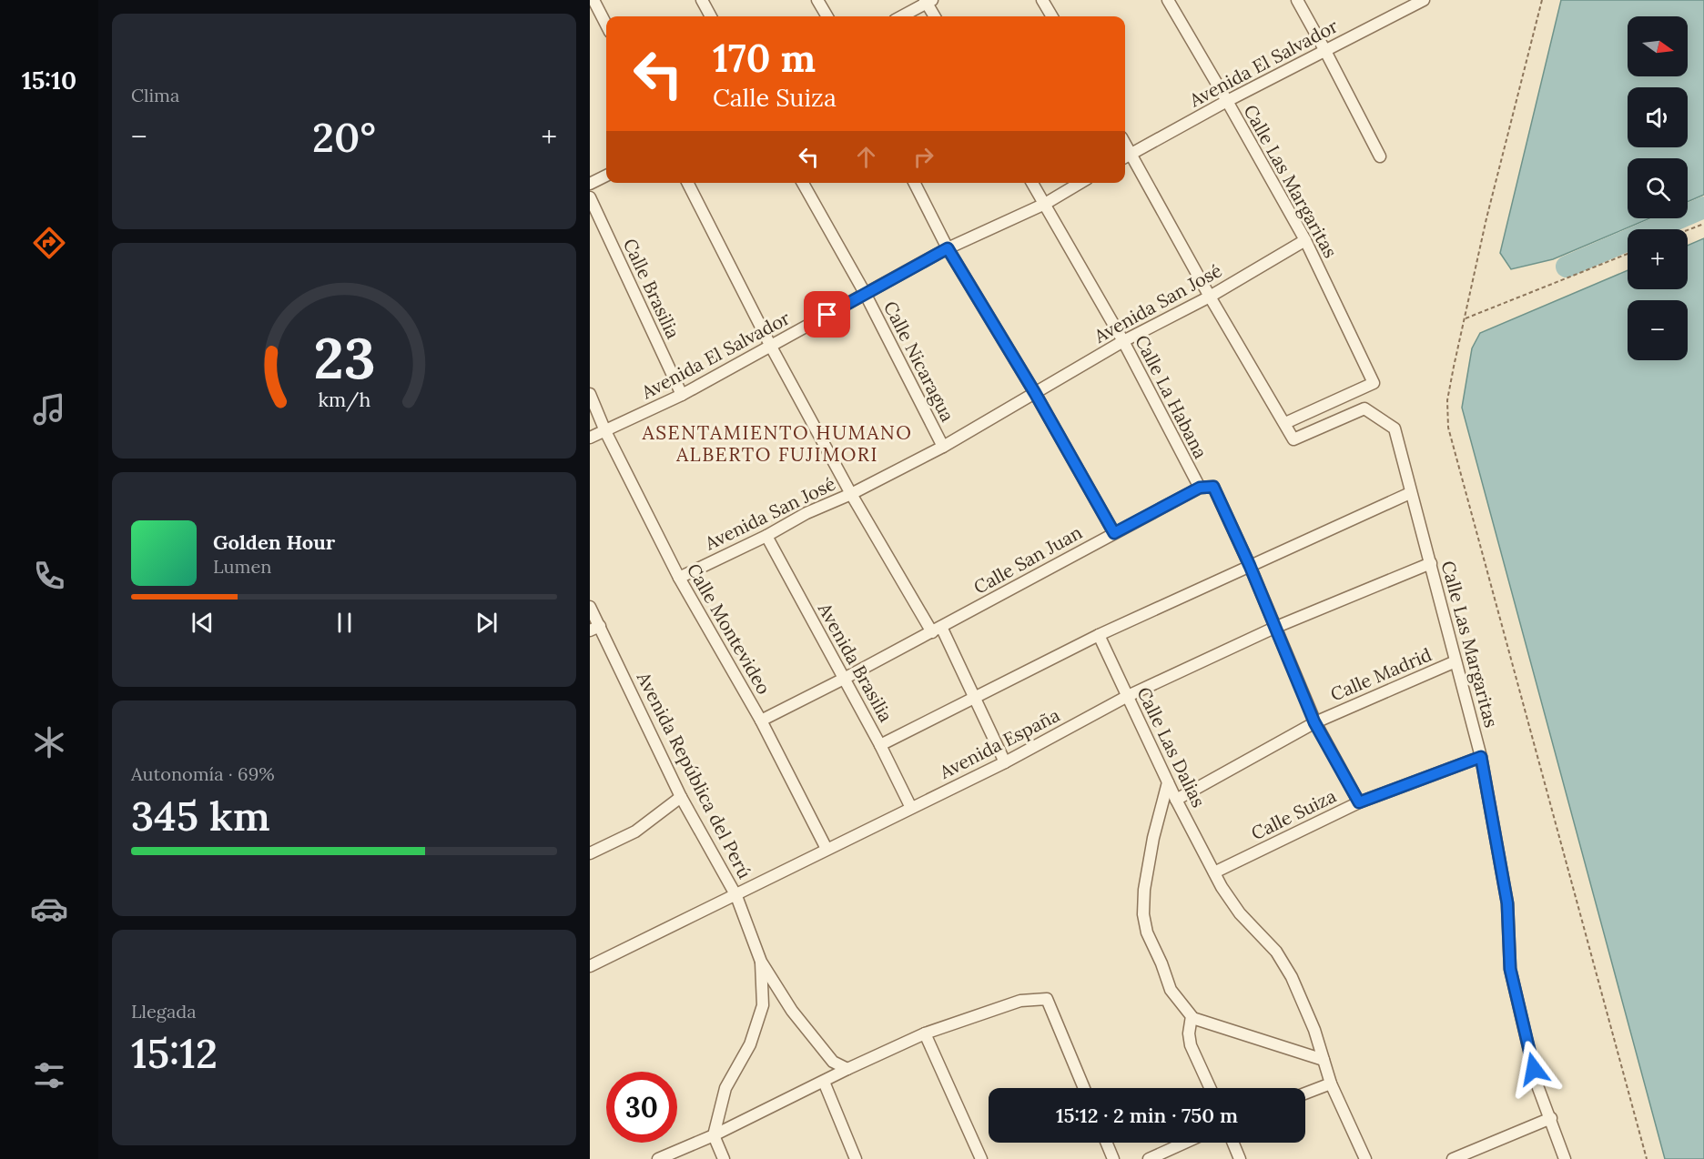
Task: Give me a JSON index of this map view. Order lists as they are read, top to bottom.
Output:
{
  "streets": {
    "street": [
      "Avenida El Salvador",
      "Calle Las Margaritas",
      "Calle Brasilia",
      "Avenida San José",
      "Calle Nicaragua",
      "Calle La Habana",
      "Calle San Juan",
      "Calle Montevideo",
      "Avenida Brasilia",
      "Calle Madrid",
      "Avenida España",
      "Calle Las Dalias",
      "Avenida República del Perú",
      "Calle Suiza"
    ]
  },
  "crossings": [
    ["Avenida El Salvador", "Calle Las Margaritas"],
    ["Avenida El Salvador", "Calle Brasilia"],
    ["Avenida El Salvador", "Calle Nicaragua"],
    ["Avenida El Salvador", "Calle La Habana"],
    ["Avenida El Salvador", "Calle Montevideo"],
    ["Calle Las Margaritas", "Avenida San José"],
    ["Calle Las Margaritas", "Calle Madrid"],
    ["Calle Las Margaritas", "Avenida España"],
    ["Calle Las Margaritas", "Calle Suiza"],
    ["Avenida San José", "Calle Nicaragua"],
    ["Avenida San José", "Calle La Habana"],
    ["Avenida San José", "Calle Montevideo"],
    ["Avenida San José", "Avenida Brasilia"],
    ["Calle La Habana", "Calle San Juan"],
    ["Calle San Juan", "Calle Montevideo"],
    ["Calle San Juan", "Avenida Brasilia"],
    ["Calle Montevideo", "Avenida España"],
    ["Avenida Brasilia", "Avenida España"],
    ["Calle Madrid", "Calle Las Dalias"],
    ["Avenida España", "Calle Las Dalias"],
    ["Avenida España", "Avenida República del Perú"],
    ["Calle Las Dalias", "Calle Suiza"]
  ],
  "districts": ["ASENTAMIENTO HUMANO ALBERTO FUJIMORI"],
  "north": "right",
  "page": {
    "tabs": "15:10",
    "tile": [
      "Clima",
      ["Autonomía · 69%", "345 km"],
      ["Llegada", "15:12"]
    ],
    "map_buttons": ["+", "−"],
    "turn": ["170 m", "Calle Suiza"],
    "heat": ["−", "20°", "+"],
    "song": ["Golden Hour", "Lumen"],
    "limit": "30",
    "trip": "15:12 · 2 min · 750 m",
    "gauge": ["23", "km/h"]
  }
}
